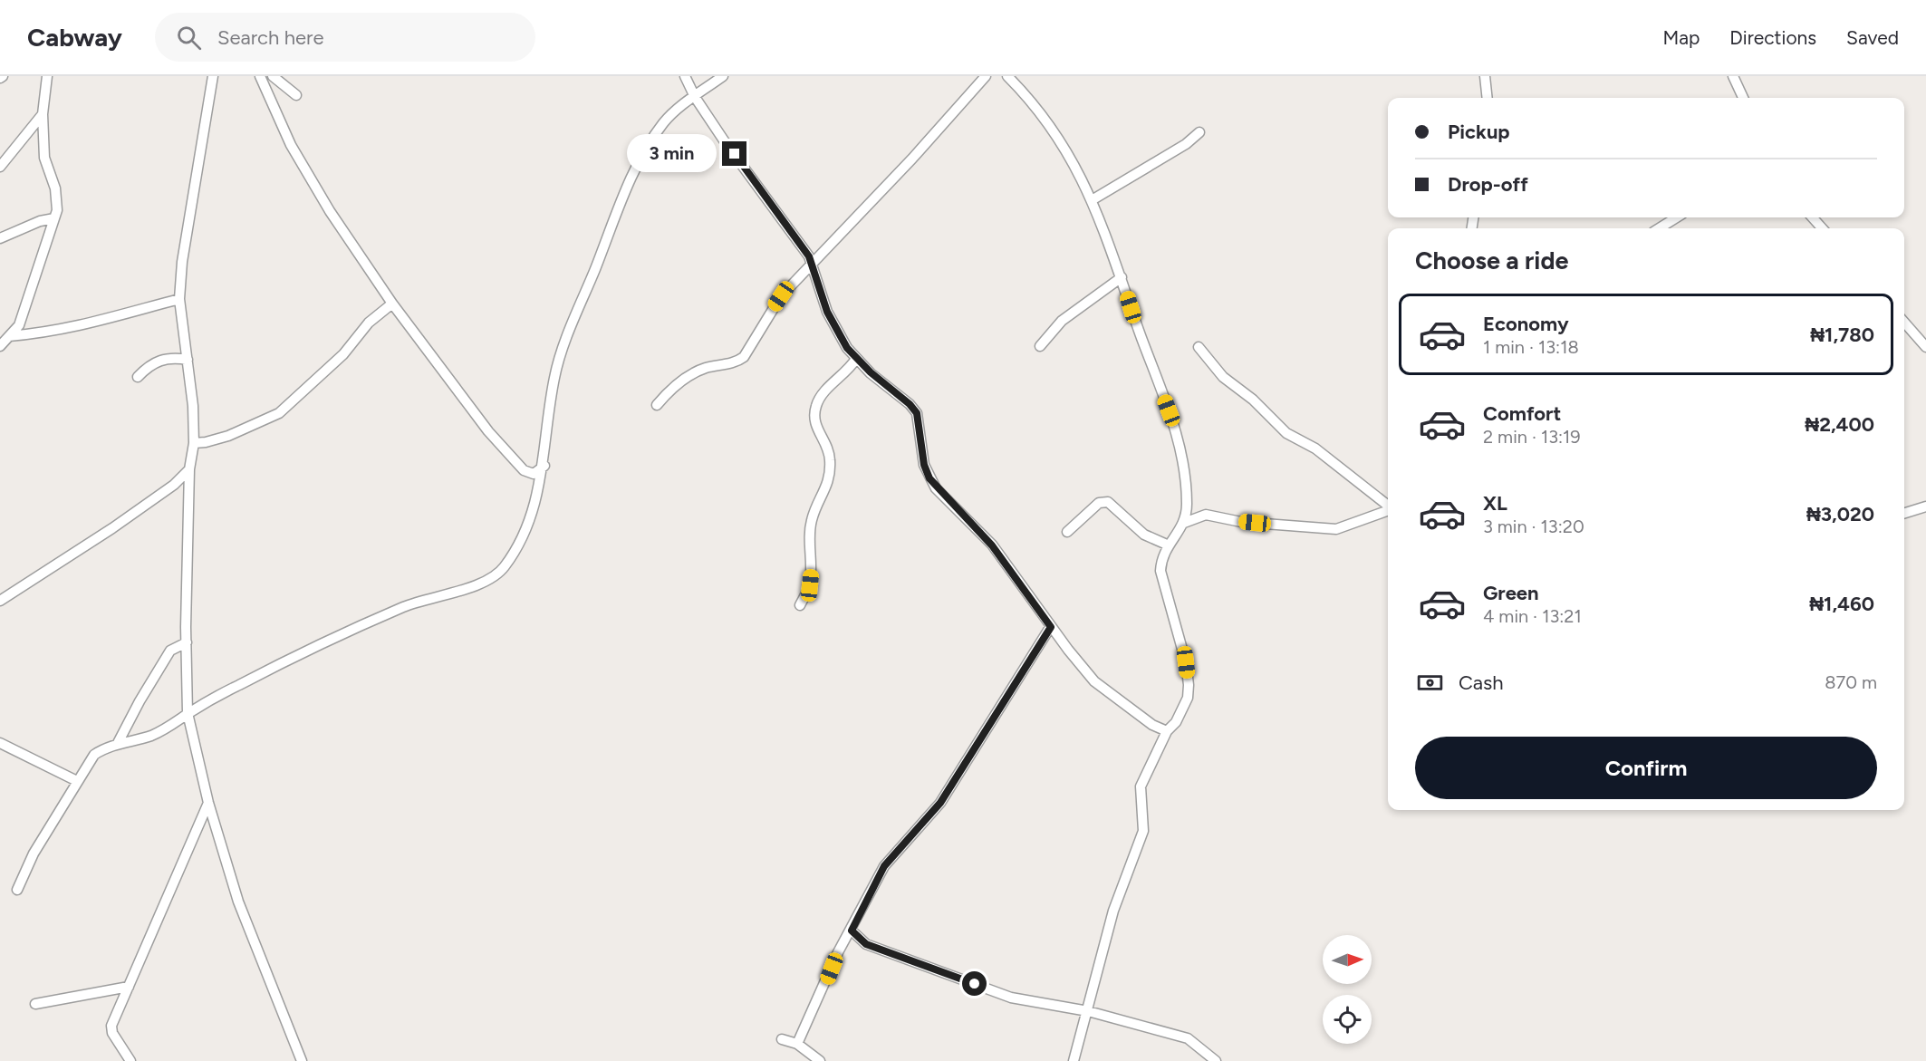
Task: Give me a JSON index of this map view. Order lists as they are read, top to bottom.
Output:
{
  "north": "right",
  "page": {
    "header": "Cabway",
    "search": "Search here",
    "nav": ["Map", "Directions", "Saved"],
    "banner": ["Pickup", "Drop-off"],
    "bubble": "3 min",
    "heading": "Choose a ride",
    "list": [
      {
        "name": "Economy",
        "note": "1 min · 13:18",
        "value": "₦1,780"
      },
      {
        "name": "Comfort",
        "note": "2 min · 13:19",
        "value": "₦2,400"
      },
      {
        "name": "XL",
        "note": "3 min · 13:20",
        "value": "₦3,020"
      },
      {
        "name": "Green",
        "note": "4 min · 13:21",
        "value": "₦1,460"
      }
    ],
    "pay": ["Cash", "870 m"],
    "buttons": "Confirm"
  }
}
